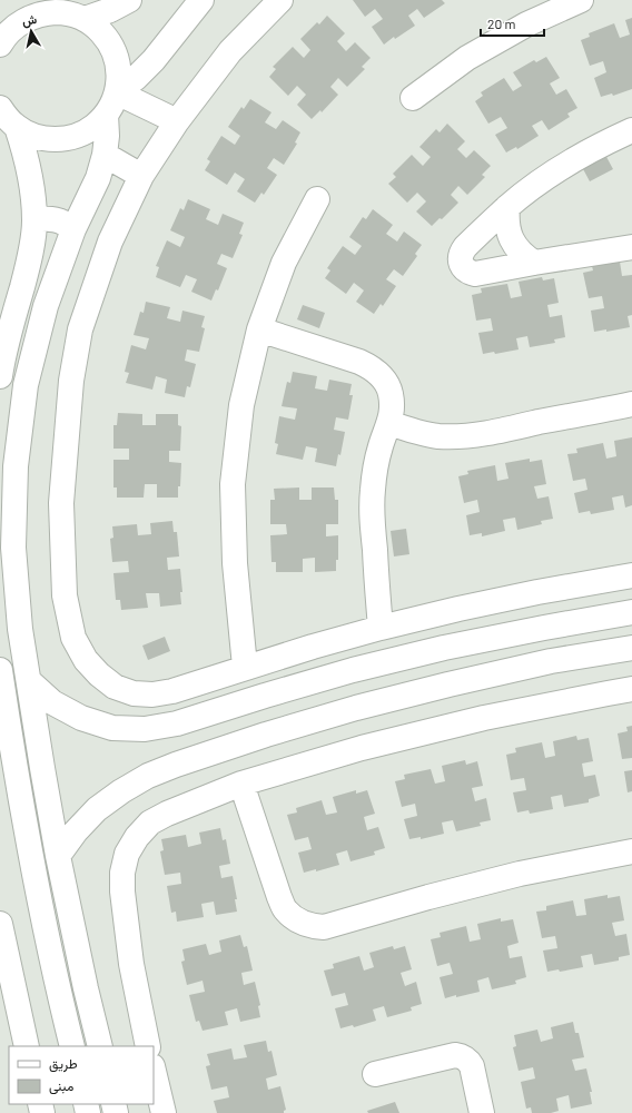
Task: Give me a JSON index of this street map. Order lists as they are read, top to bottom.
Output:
{
  "legend": ["طريق", "مبنى"],
  "scale_bar": "20 m",
  "north": "top"
}
